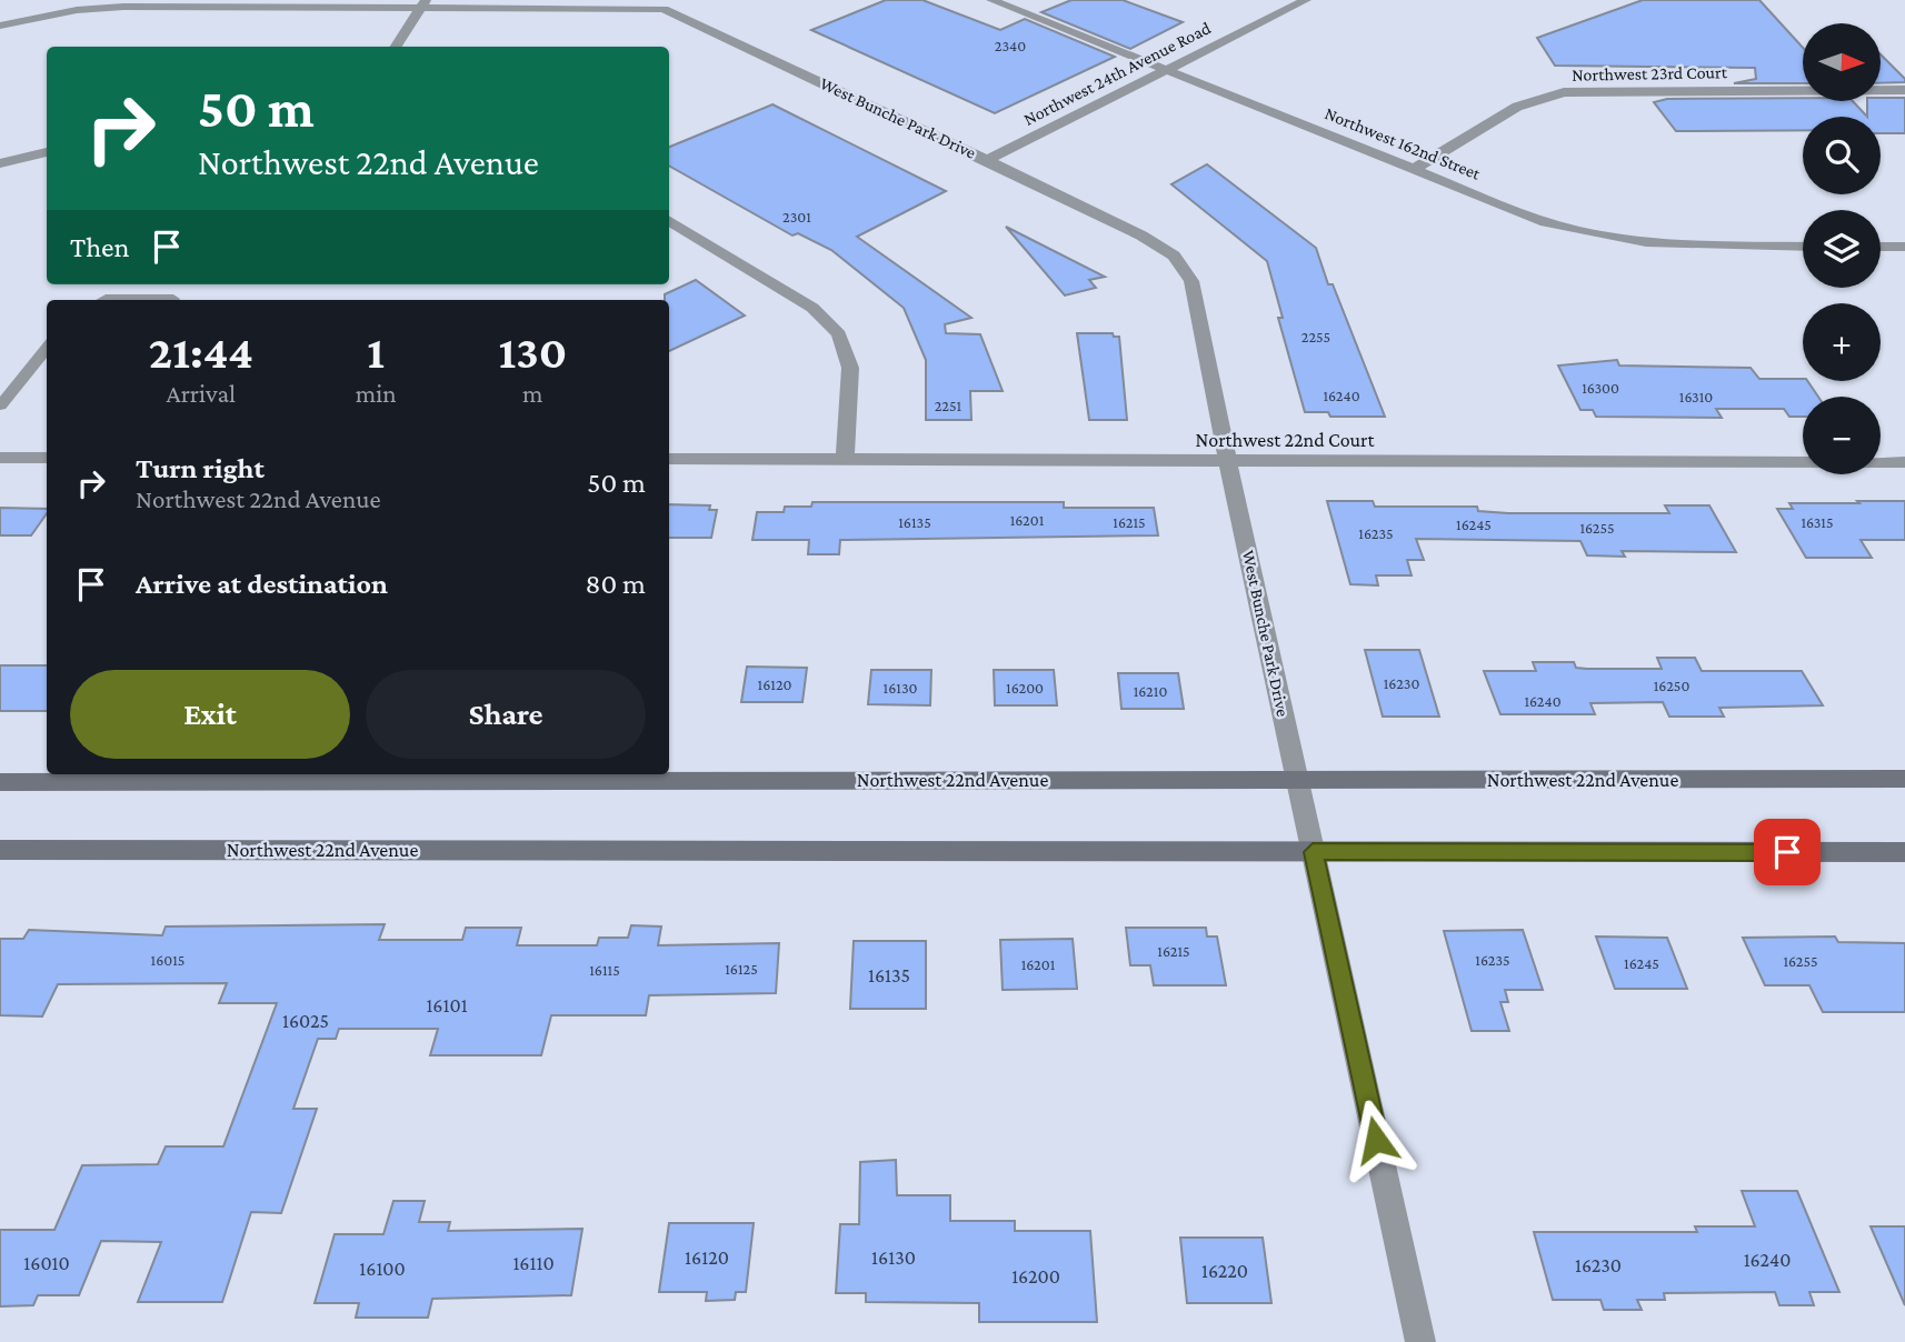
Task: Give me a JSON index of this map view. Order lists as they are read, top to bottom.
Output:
{
  "streets": {
    "main road": ["Northwest 22nd Avenue"],
    "street": [
      "Northwest 24th Avenue Road",
      "Northwest 23rd Court",
      "West Bunche Park Drive",
      "Northwest 162nd Street",
      "Northwest 22nd Court"
    ]
  },
  "crossings": [
    ["Northwest 24th Avenue Road", "West Bunche Park Drive"],
    ["Northwest 24th Avenue Road", "Northwest 162nd Street"],
    ["Northwest 23rd Court", "Northwest 162nd Street"],
    ["West Bunche Park Drive", "Northwest 22nd Court"],
    ["West Bunche Park Drive", "Northwest 22nd Avenue"]
  ],
  "house_numbers": [
    "2340",
    "2301",
    "2255",
    "16300",
    "16240",
    "16310",
    "2251",
    "16201",
    "16135",
    "16215",
    "16315",
    "16245",
    "16255",
    "16235",
    "16230",
    "16120",
    "16250",
    "16130",
    "16200",
    "16210",
    "16240",
    "16215",
    "16015",
    "16235",
    "16255",
    "16245",
    "16201",
    "16125",
    "16115",
    "16135",
    "16101",
    "16025",
    "16120",
    "16130",
    "16240",
    "16010",
    "16110",
    "16230",
    "16100",
    "16220",
    "16200"
  ],
  "north": "right",
  "page": {
    "map_buttons": ["+", "−"],
    "turn": ["50 m", "Northwest 22nd Avenue"],
    "then": "Then",
    "eta": [
      "21:44",
      "Arrival",
      "1",
      "min",
      "130",
      "m"
    ],
    "list": [
      {
        "name": "Turn right",
        "note": "Northwest 22nd Avenue",
        "value": "50 m"
      },
      {
        "name": "Arrive at destination",
        "value": "80 m"
      }
    ],
    "buttons": ["Exit", "Share"]
  }
}
